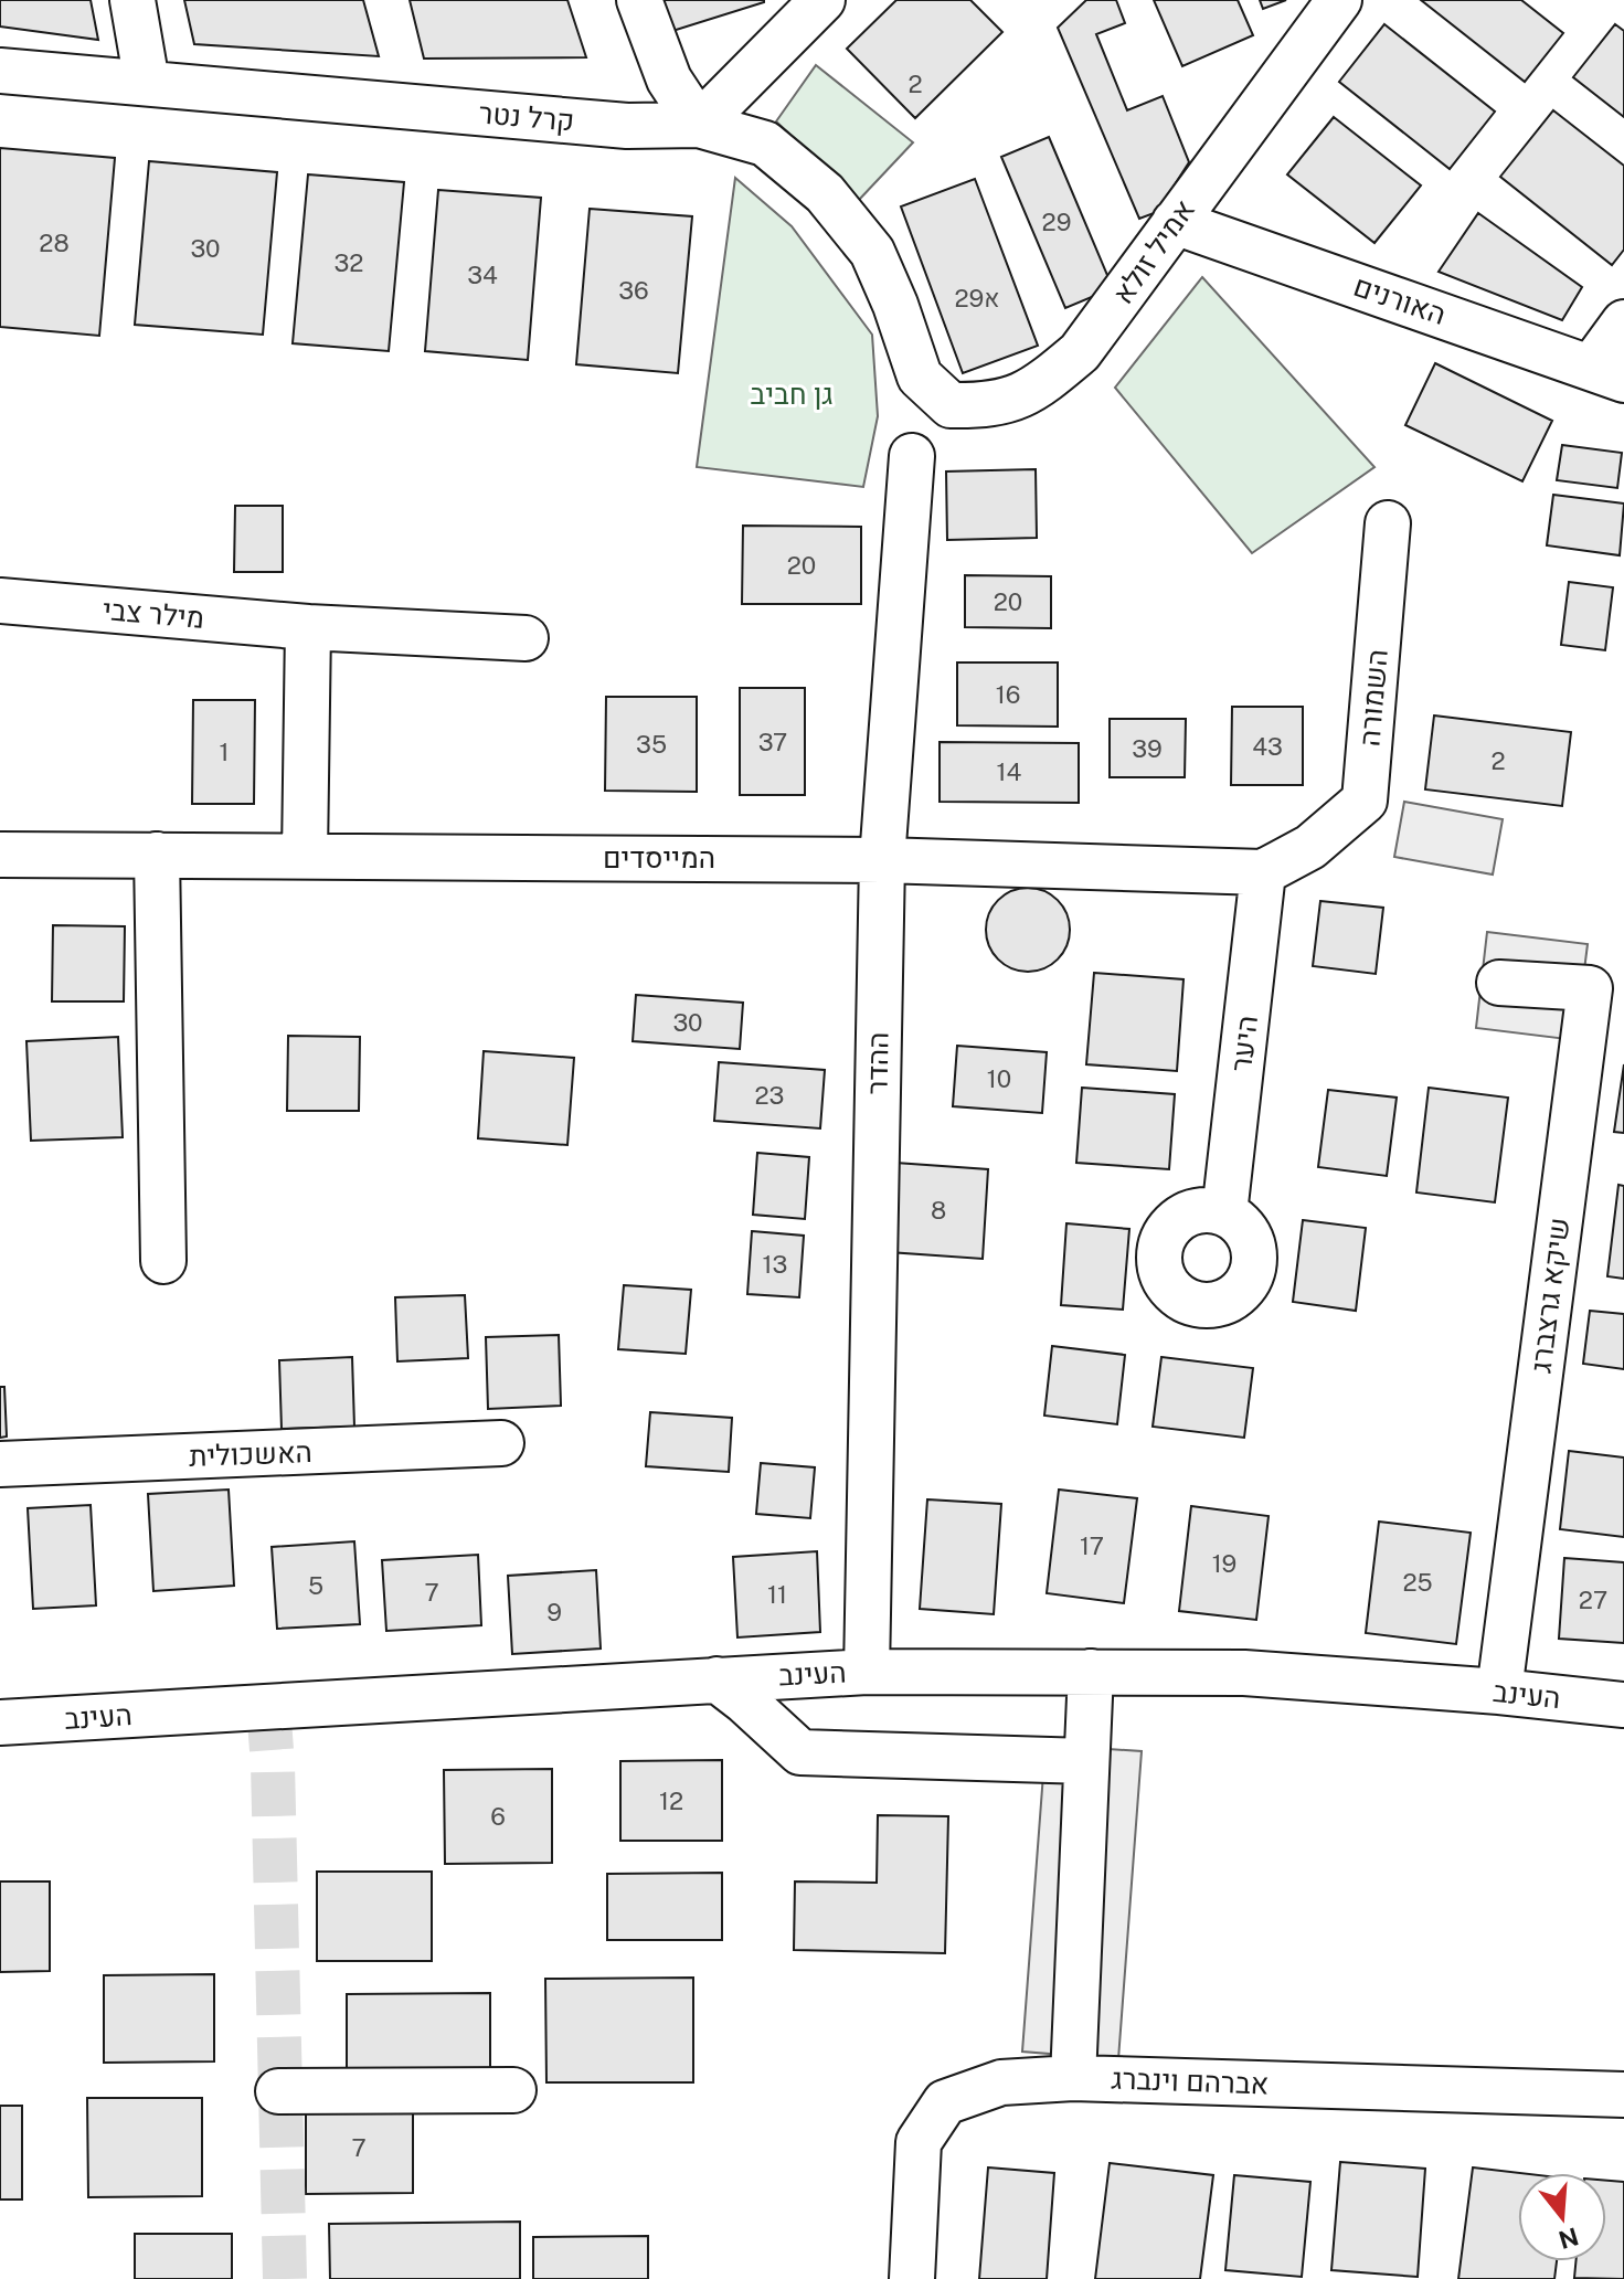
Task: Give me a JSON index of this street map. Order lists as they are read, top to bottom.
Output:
{
  "streets": {
    "street": [
      "קרל נטר",
      "אמיל זולא",
      "האורנים",
      "מילר צבי",
      "השמורה",
      "המייסדים",
      "היער",
      "ההדר",
      "שיקא גרצברג",
      "האשכולית",
      "העינב",
      "אברהם וינברג"
    ]
  },
  "crossings": [
    ["קרל נטר", "אמיל זולא"],
    ["אמיל זולא", "האורנים"],
    ["השמורה", "המייסדים"],
    ["המייסדים", "היער"],
    ["המייסדים", "ההדר"],
    ["ההדר", "העינב"],
    ["שיקא גרצברג", "העינב"]
  ],
  "parks": ["גן חביב"],
  "house_numbers": [
    "2",
    "29",
    "28",
    "30",
    "32",
    "34",
    "36",
    "29א",
    "20",
    "20",
    "16",
    "37",
    "35",
    "43",
    "39",
    "1",
    "2",
    "14",
    "30",
    "10",
    "23",
    "8",
    "13",
    "17",
    "19",
    "25",
    "5",
    "7",
    "11",
    "27",
    "9",
    "12",
    "6",
    "7"
  ],
  "north": "bottom"
}
